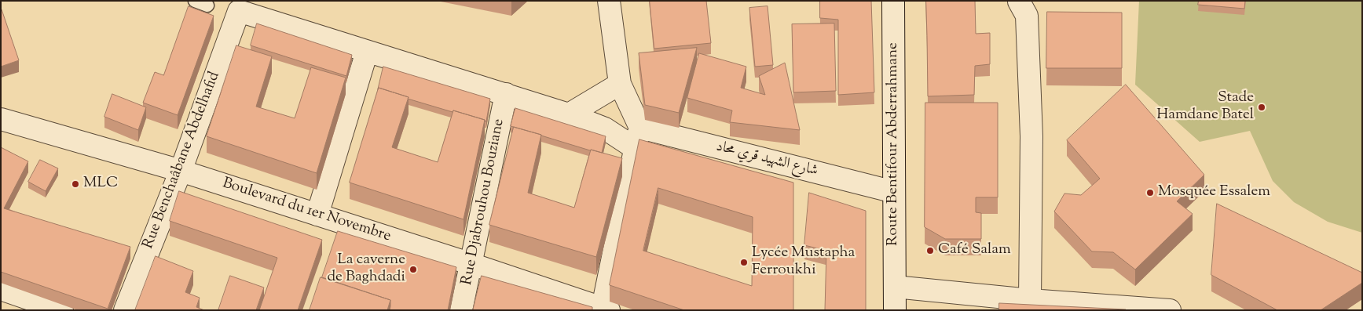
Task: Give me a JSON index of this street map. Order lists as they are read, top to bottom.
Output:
{
  "streets": {
    "street": [
      "Route Bentifour Abderrahmane",
      "شارع الشهيد قري محاد",
      "Rue Benchaâbane Abdelhafid",
      "Rue Djabrouhou Bouziane",
      "Boulevard du 1er Novembre"
    ]
  },
  "crossings": [
    ["Route Bentifour Abderrahmane", "شارع الشهيد قري محاد"],
    ["Rue Benchaâbane Abdelhafid", "Boulevard du 1er Novembre"],
    ["Rue Djabrouhou Bouziane", "Boulevard du 1er Novembre"]
  ],
  "places": [
    "Stade Hamdane Batel",
    "MLC",
    "Mosquée Essalem",
    "Café Salam",
    "Lycée Mustapha Ferroukhi",
    "La caverne de Baghdadi"
  ]
}
